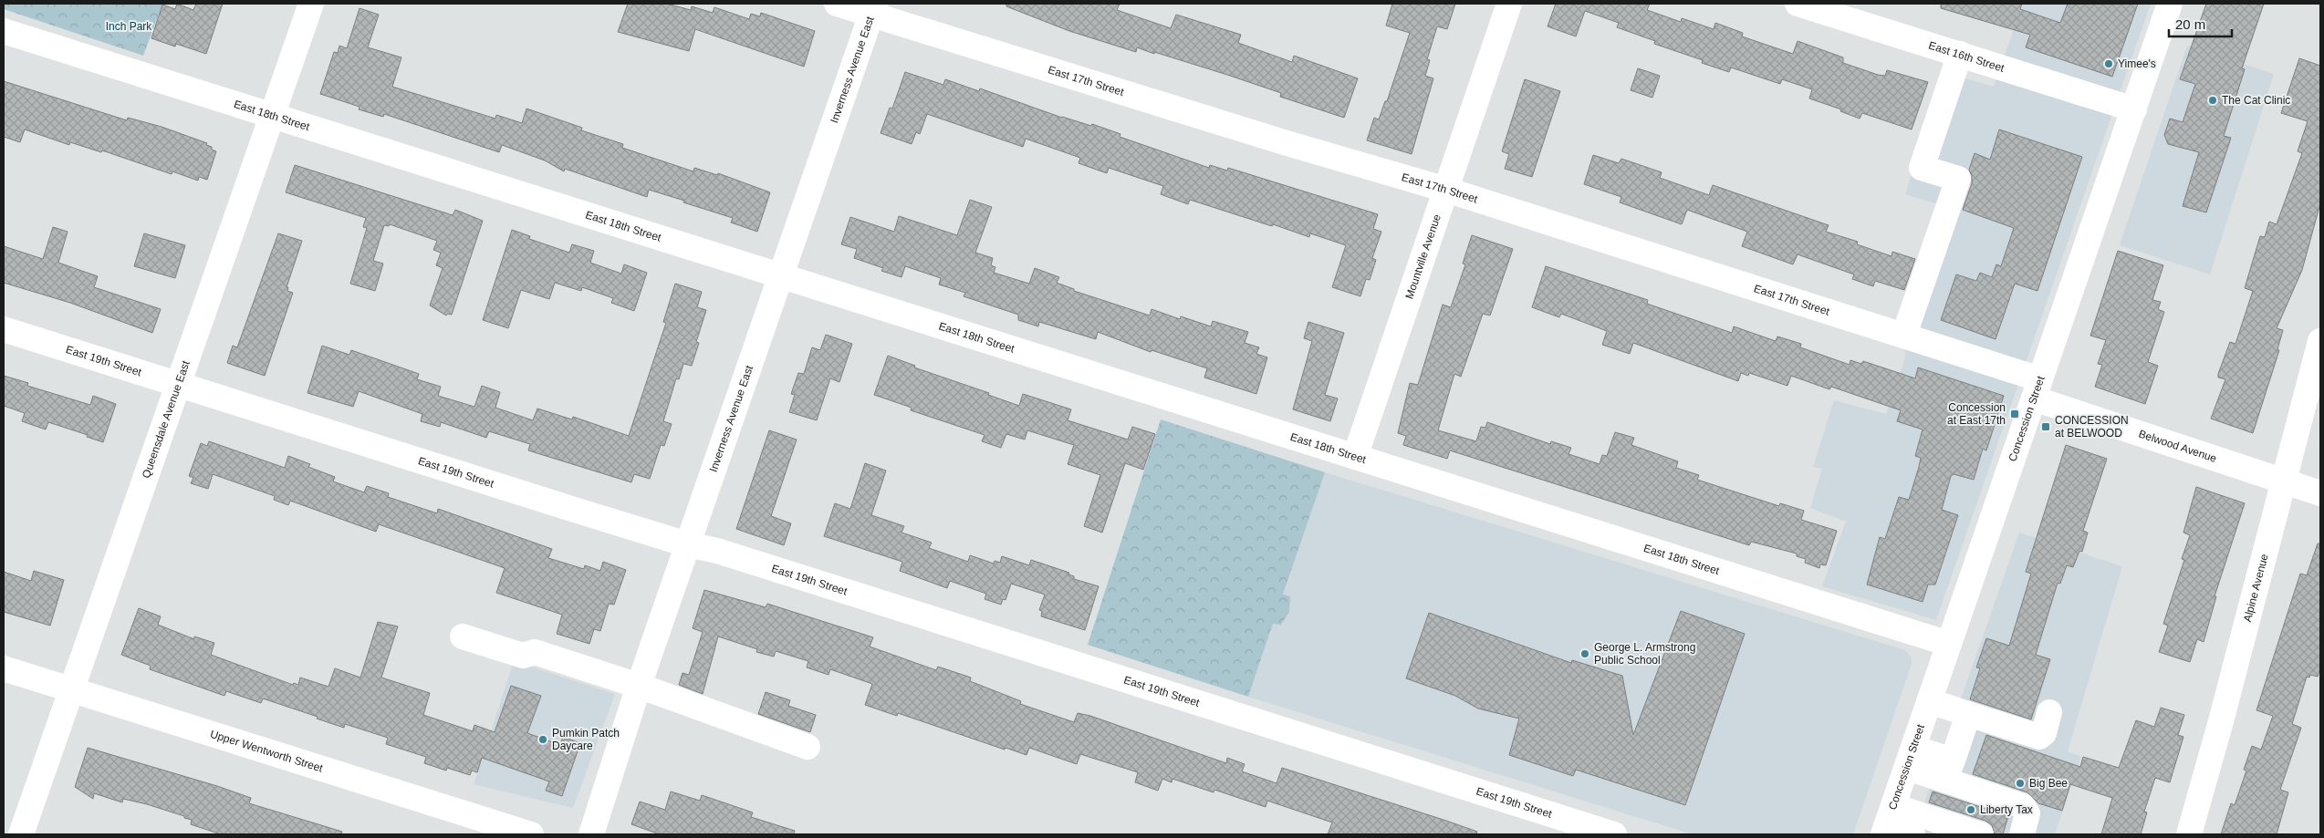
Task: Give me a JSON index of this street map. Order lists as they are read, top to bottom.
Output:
{
  "streets": {
    "street": [
      "East 16th Street",
      "Inverness Avenue East",
      "East 17th Street",
      "East 18th Street",
      "Mountville Avenue",
      "East 19th Street",
      "Concession Street",
      "Queensdale Avenue East",
      "Belwood Avenue",
      "Alpine Avenue",
      "Upper Wentworth Street"
    ]
  },
  "crossings": [
    ["East 16th Street", "Concession Street"],
    ["Inverness Avenue East", "East 17th Street"],
    ["Inverness Avenue East", "East 18th Street"],
    ["Inverness Avenue East", "East 19th Street"],
    ["East 17th Street", "Mountville Avenue"],
    ["East 17th Street", "Concession Street"],
    ["East 17th Street", "Belwood Avenue"],
    ["East 18th Street", "Mountville Avenue"],
    ["East 18th Street", "Concession Street"],
    ["East 18th Street", "Queensdale Avenue East"],
    ["East 19th Street", "Queensdale Avenue East"],
    ["Concession Street", "Belwood Avenue"],
    ["Queensdale Avenue East", "Upper Wentworth Street"],
    ["Belwood Avenue", "Alpine Avenue"]
  ],
  "parks": ["Inch Park"],
  "places": {
    "other": [
      "Yimee's",
      "The Cat Clinic",
      "George L. Armstrong Public School",
      "Pumkin Patch Daycare",
      "Big Bee",
      "Liberty Tax"
    ],
    "transit": ["Concession at East 17th", "CONCESSION at BELWOOD"]
  },
  "scale_bar": "20 m"
}
